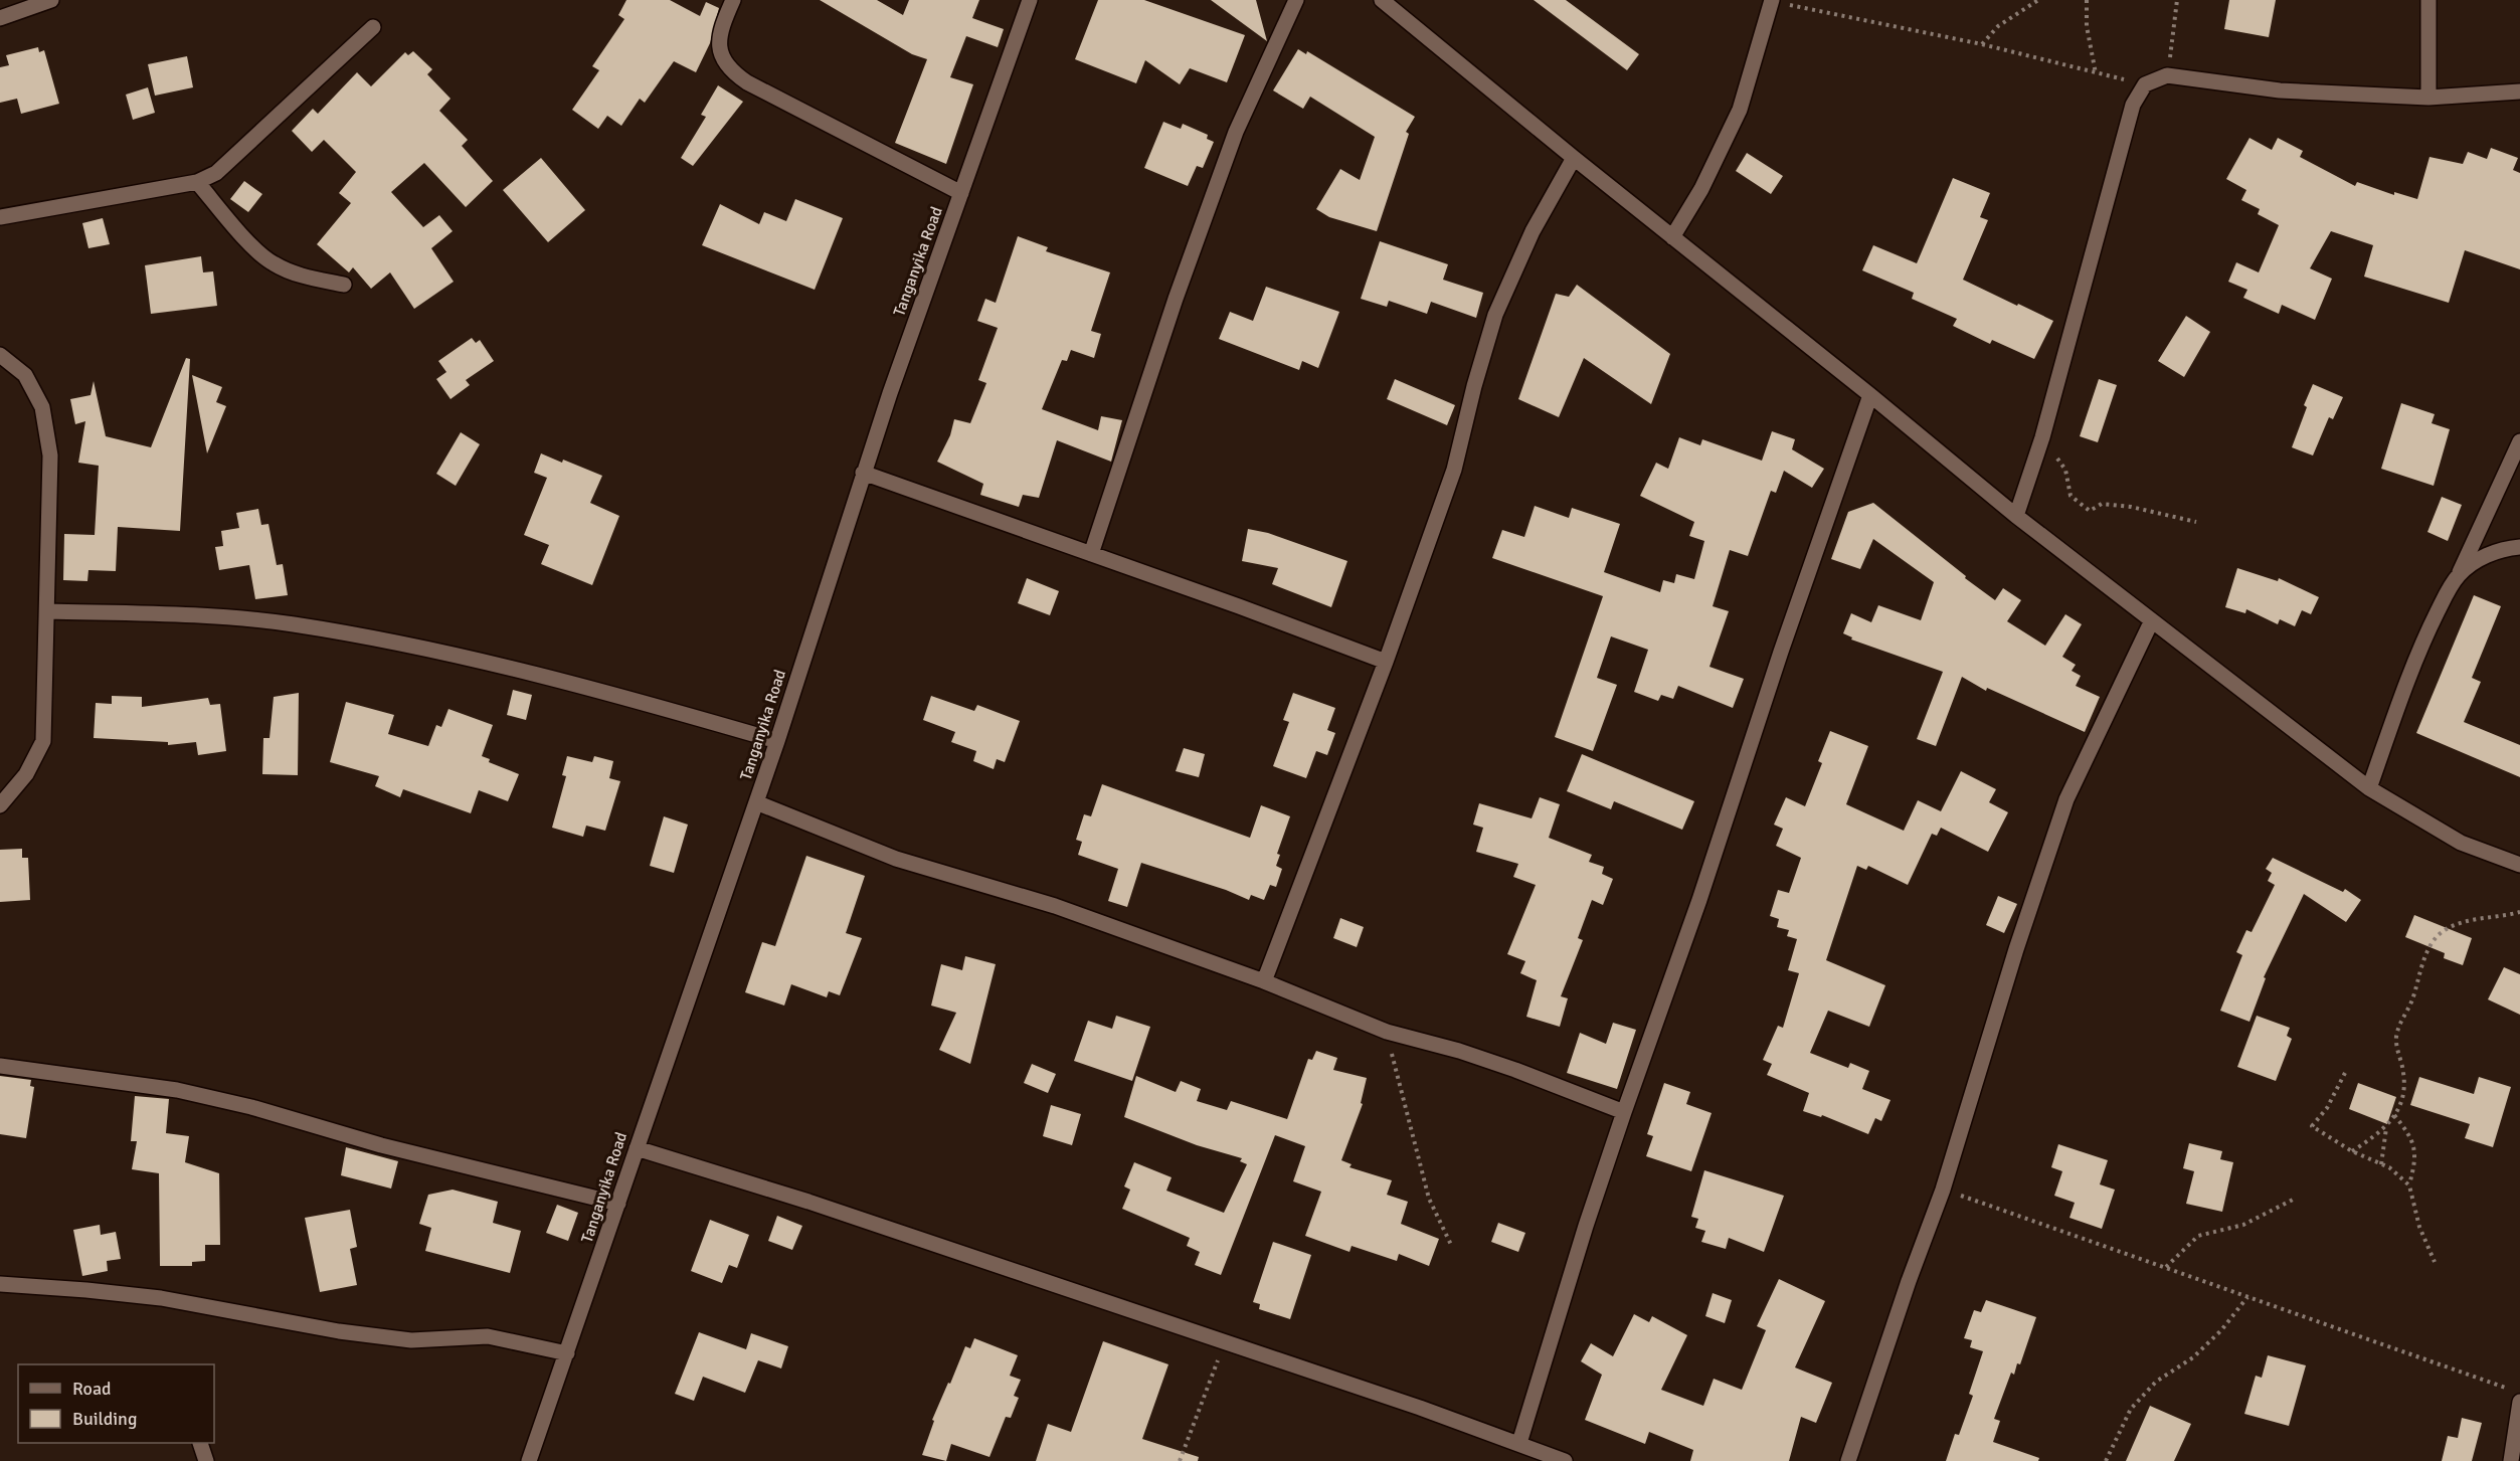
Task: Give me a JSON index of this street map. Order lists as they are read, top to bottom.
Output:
{
  "streets": {
    "street": ["Tanganyika Road"]
  },
  "legend": ["Road", "Building"]
}
